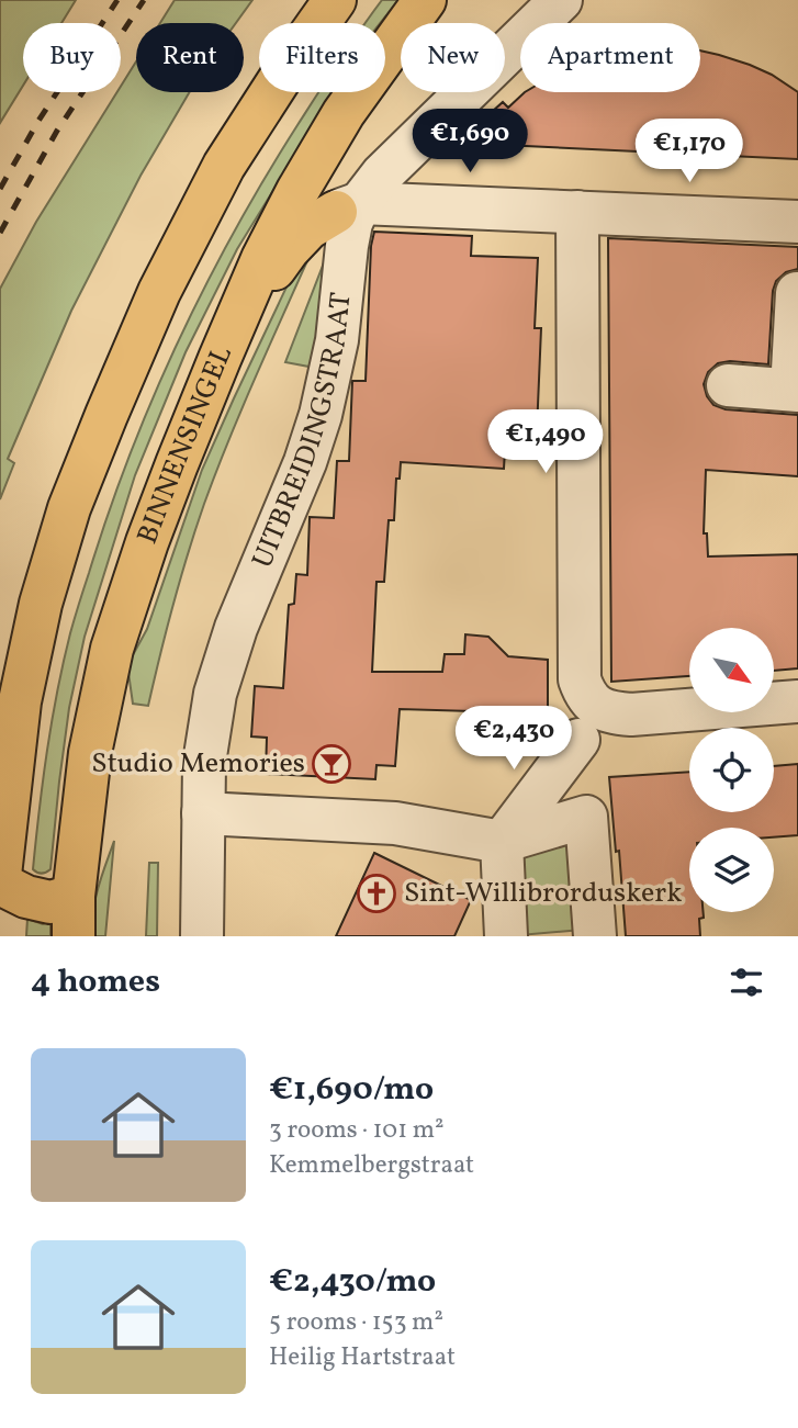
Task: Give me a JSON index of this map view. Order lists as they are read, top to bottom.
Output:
{
  "streets": {
    "main road": ["BINNENSINGEL"],
    "street": ["UITBREIDINGSTRAAT"]
  },
  "places": {
    "bar": ["Studio Memories"],
    "church": ["Sint-Willibrorduskerk"]
  },
  "north": "bottom right",
  "page": {
    "chip": [
      "Buy",
      "Rent",
      "Filters",
      "New",
      "Apartment"
    ],
    "price": [
      "€1,690",
      "€1,170",
      "€1,490",
      "€2,430"
    ],
    "heading": "4 homes",
    "list": [
      {
        "name": "€1,690/mo",
        "note": "3 rooms · 101 m² · Kemmelbergstraat"
      },
      {
        "name": "€2,430/mo",
        "note": "5 rooms · 153 m² · Heilig Hartstraat"
      }
    ]
  }
}
